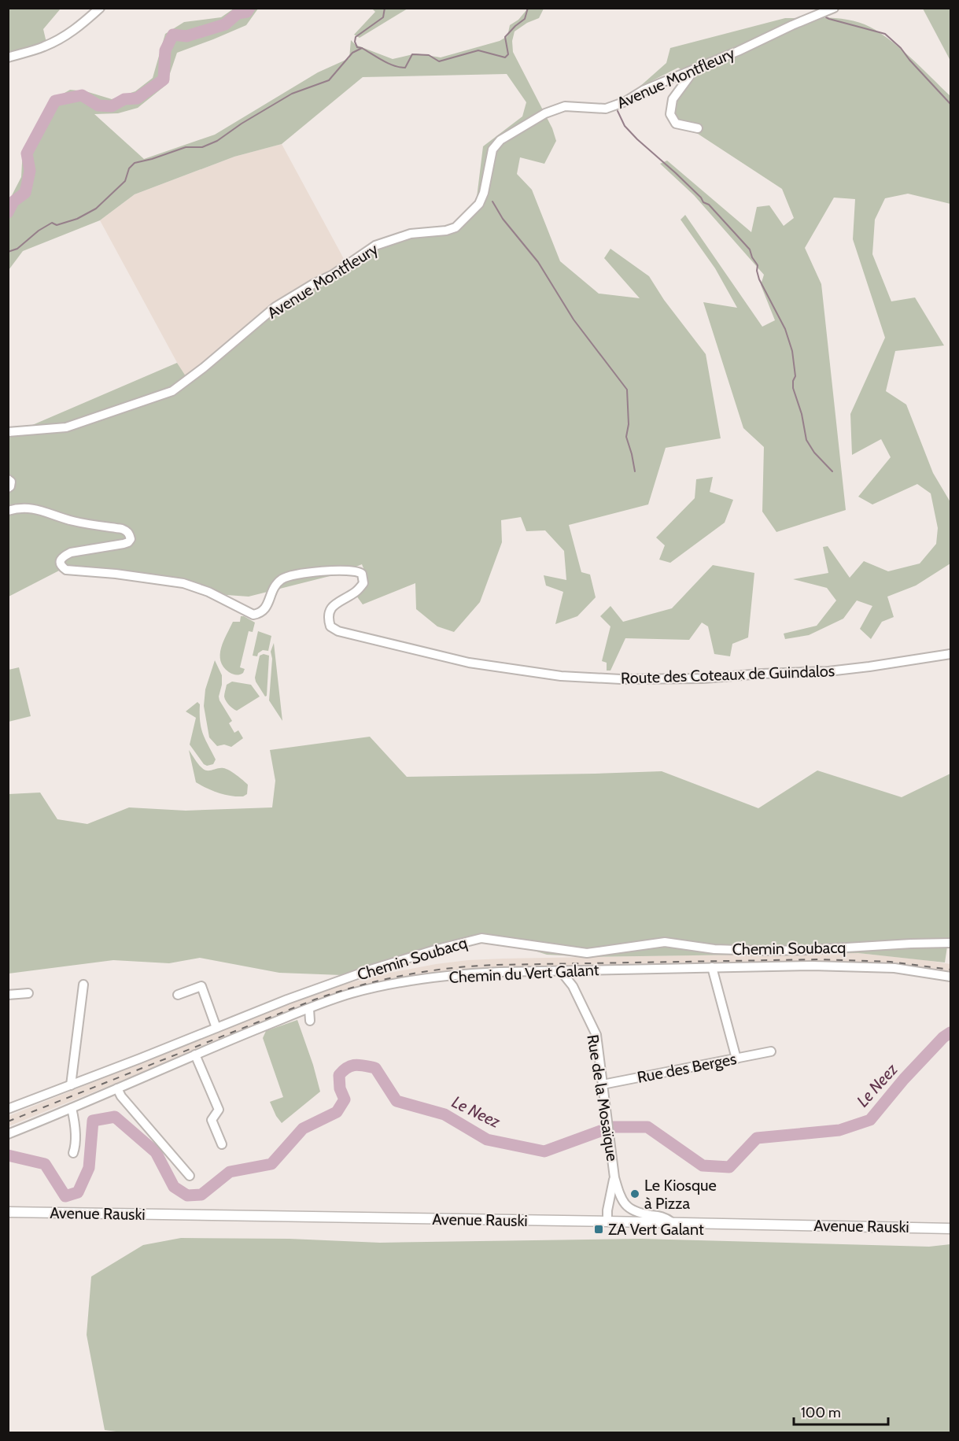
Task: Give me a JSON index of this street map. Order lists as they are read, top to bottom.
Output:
{
  "streets": {
    "main road": ["Avenue Rauski"],
    "street": [
      "Avenue Montfleury",
      "Route des Coteaux de Guindalos",
      "Chemin Soubacq",
      "Chemin du Vert Galant",
      "Rue des Berges",
      "Rue de la Mosaïque"
    ]
  },
  "crossings": [
    ["Chemin du Vert Galant", "Rue de la Mosaïque"],
    ["Rue des Berges", "Rue de la Mosaïque"],
    ["Rue de la Mosaïque", "Avenue Rauski"]
  ],
  "water": ["Le Neez"],
  "places": {
    "other": ["Le Kiosque à Pizza"],
    "transit": ["ZA Vert Galant"]
  },
  "scale_bar": "100 m"
}
